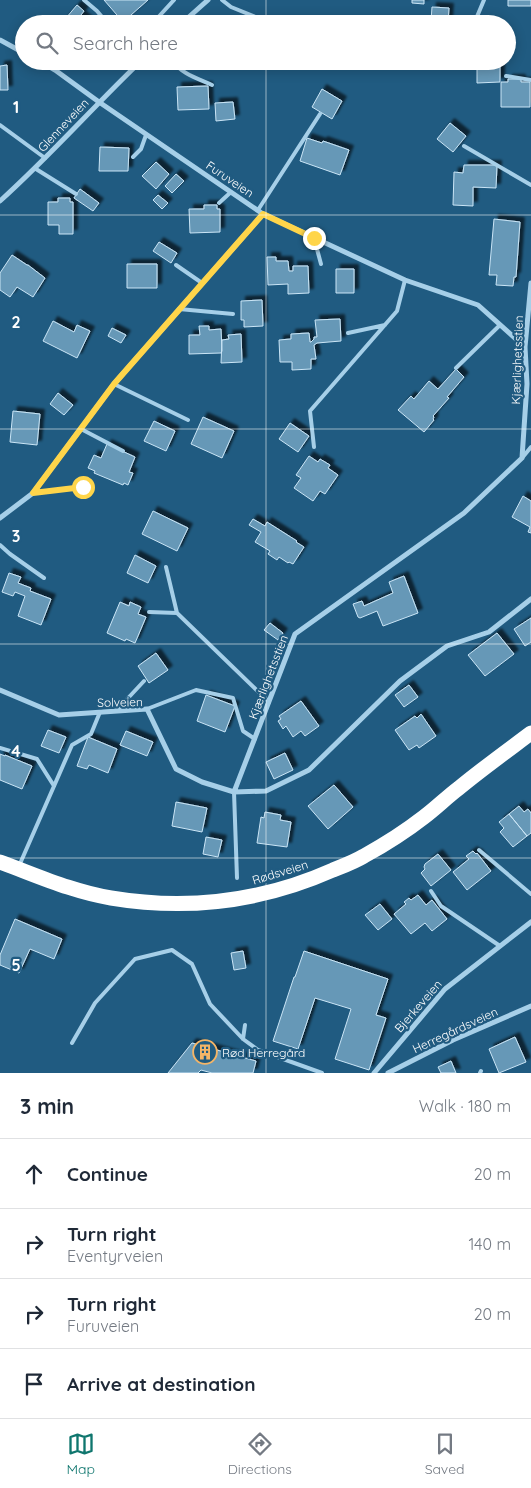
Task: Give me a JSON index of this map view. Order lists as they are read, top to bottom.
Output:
{
  "streets": {
    "highway": ["Rødsveien"],
    "street": [
      "Glenneveien",
      "Furuveien",
      "Kjærlighetsstien",
      "Solveien",
      "Bjerkeveien",
      "Herregårdsveien"
    ]
  },
  "crossings": [
    ["Glenneveien", "Furuveien"],
    ["Furuveien", "Kjærlighetsstien"],
    ["Kjærlighetsstien", "Solveien"]
  ],
  "places": {
    "building": ["Rød Herregård"]
  },
  "page": {
    "search": "Search here",
    "heading": ["3 min", "Walk · 180 m"],
    "list": [
      ["Continue", "20 m"],
      ["Turn right", "Eventyrveien", "140 m"],
      ["Turn right", "Furuveien", "20 m"],
      "Arrive at destination"
    ],
    "nav": ["Map", "Directions", "Saved"]
  },
  "grid": {
    "rows": [
      "1",
      "2",
      "3",
      "4",
      "5"
    ]
  }
}
